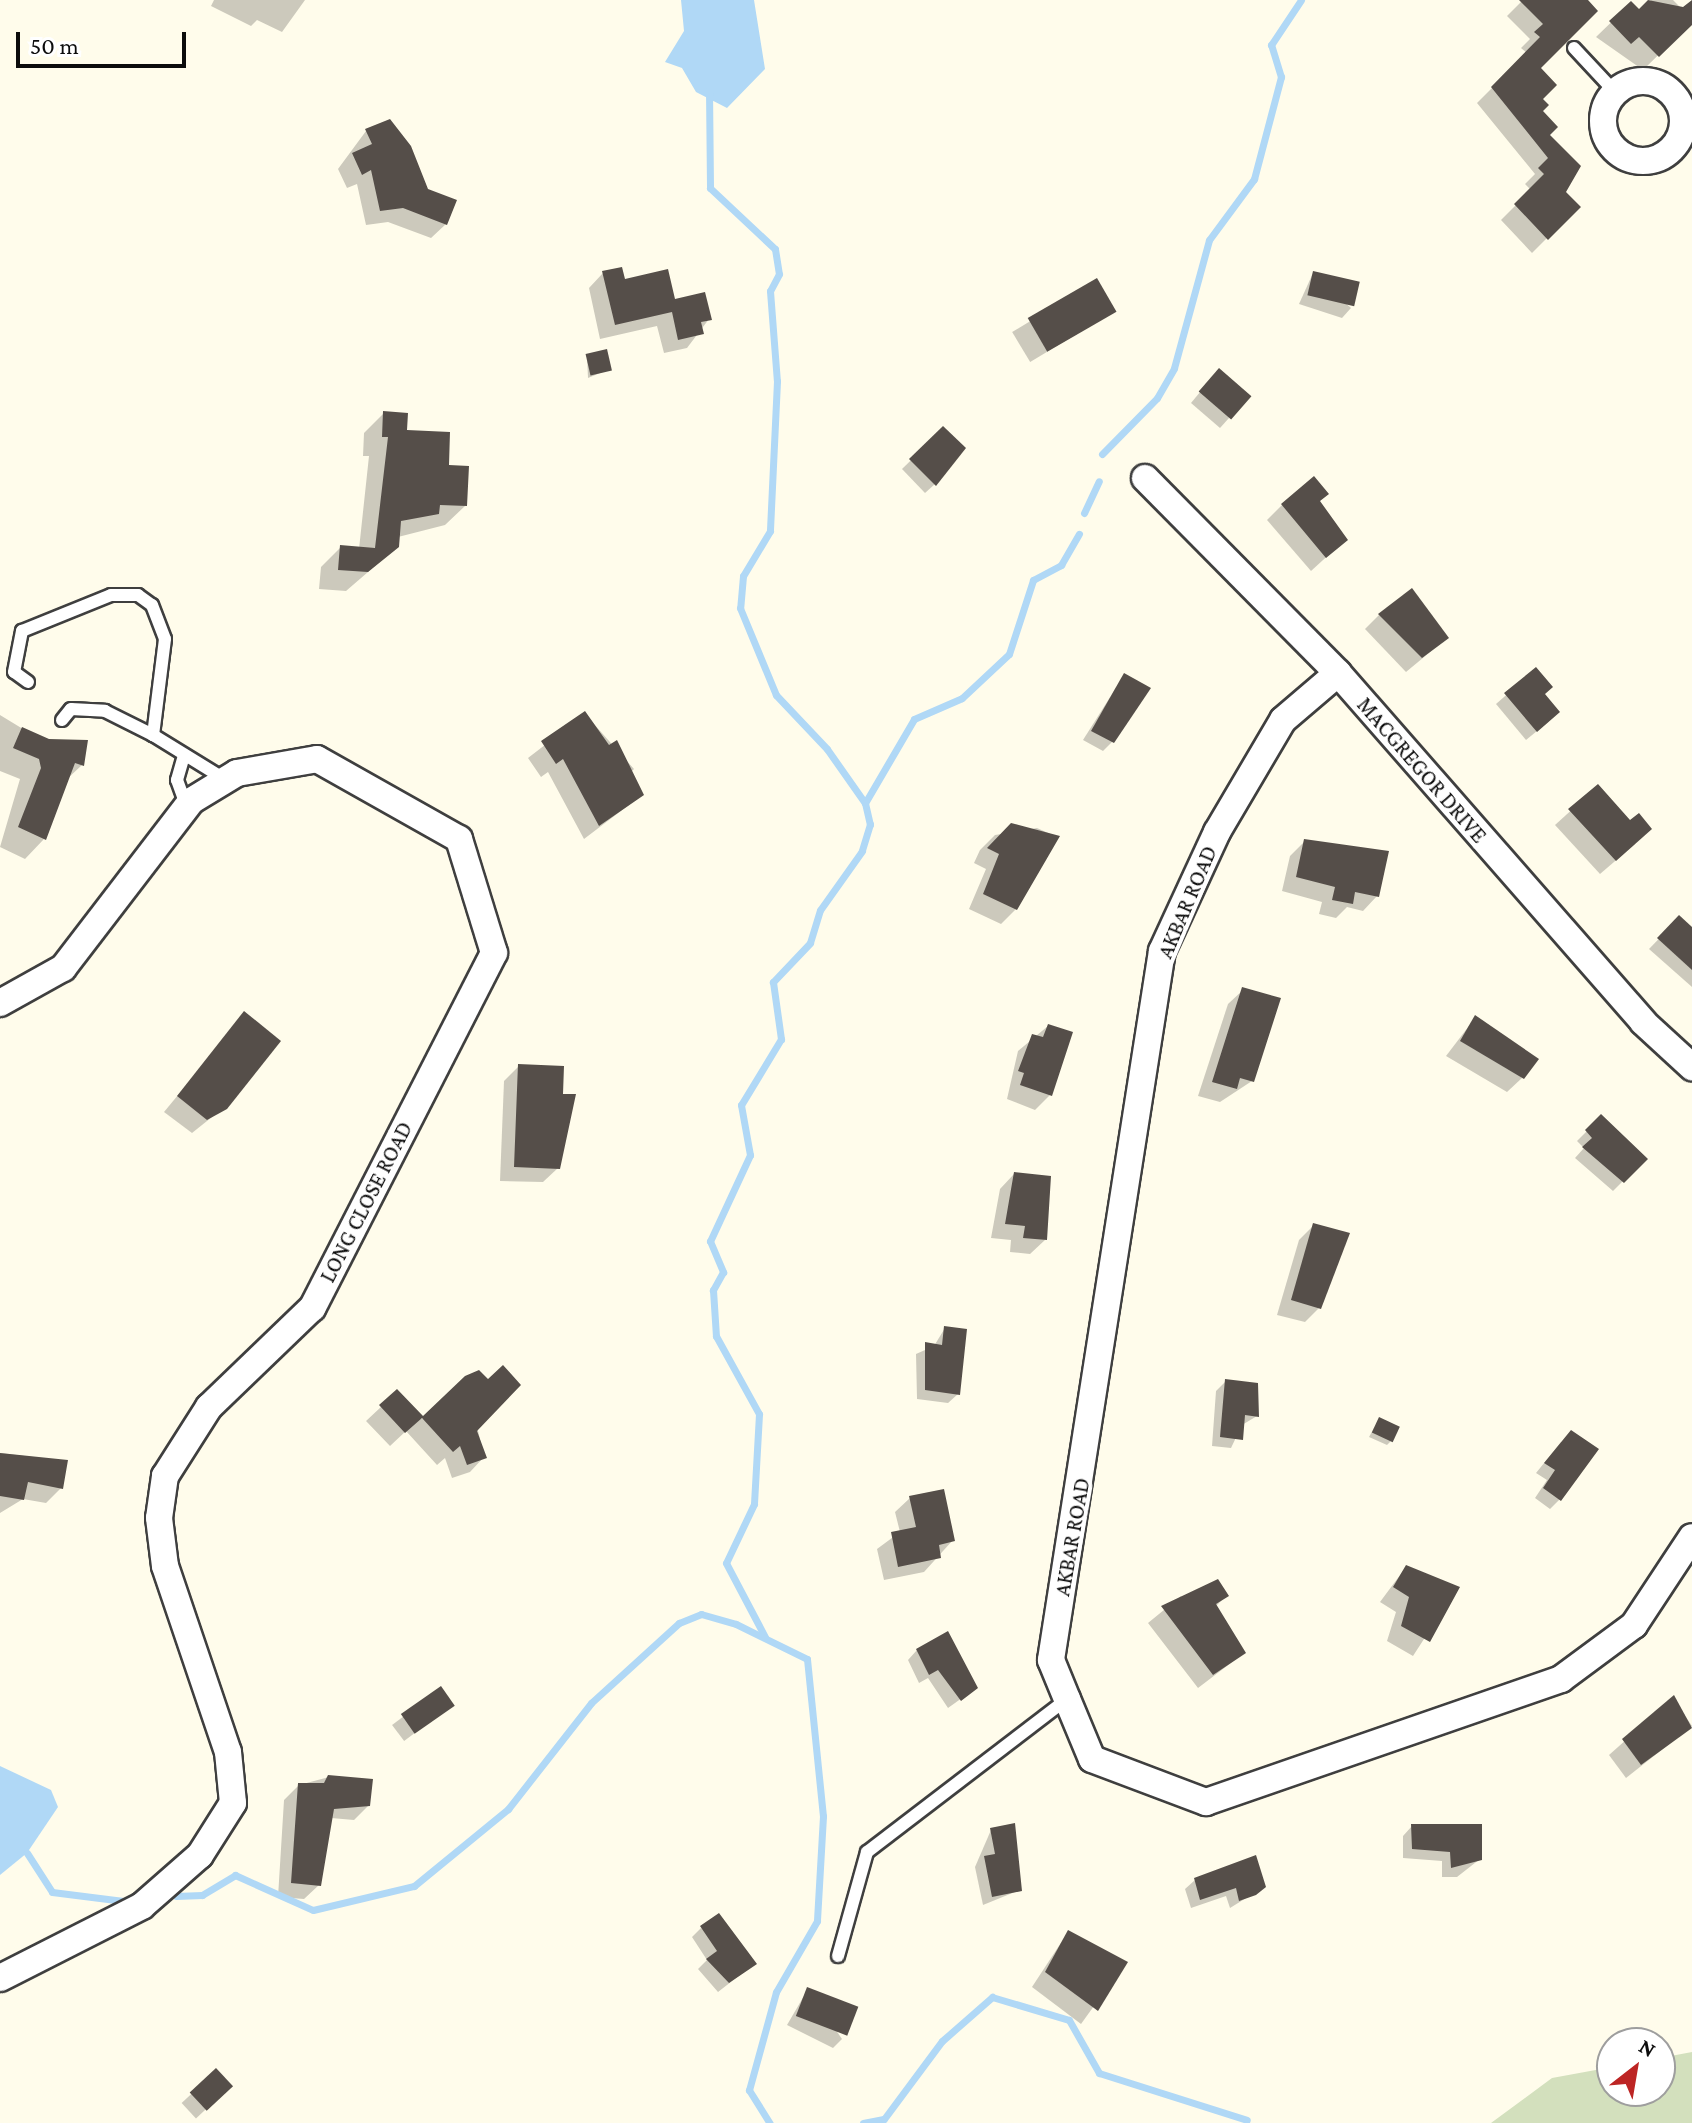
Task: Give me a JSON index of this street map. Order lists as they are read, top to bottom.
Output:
{
  "streets": {
    "street": ["MACGREGOR DRIVE", "AKBAR ROAD", "LONG CLOSE ROAD"]
  },
  "crossings": [
    ["MACGREGOR DRIVE", "AKBAR ROAD"]
  ],
  "scale_bar": "50 m",
  "north": "top right"
}
